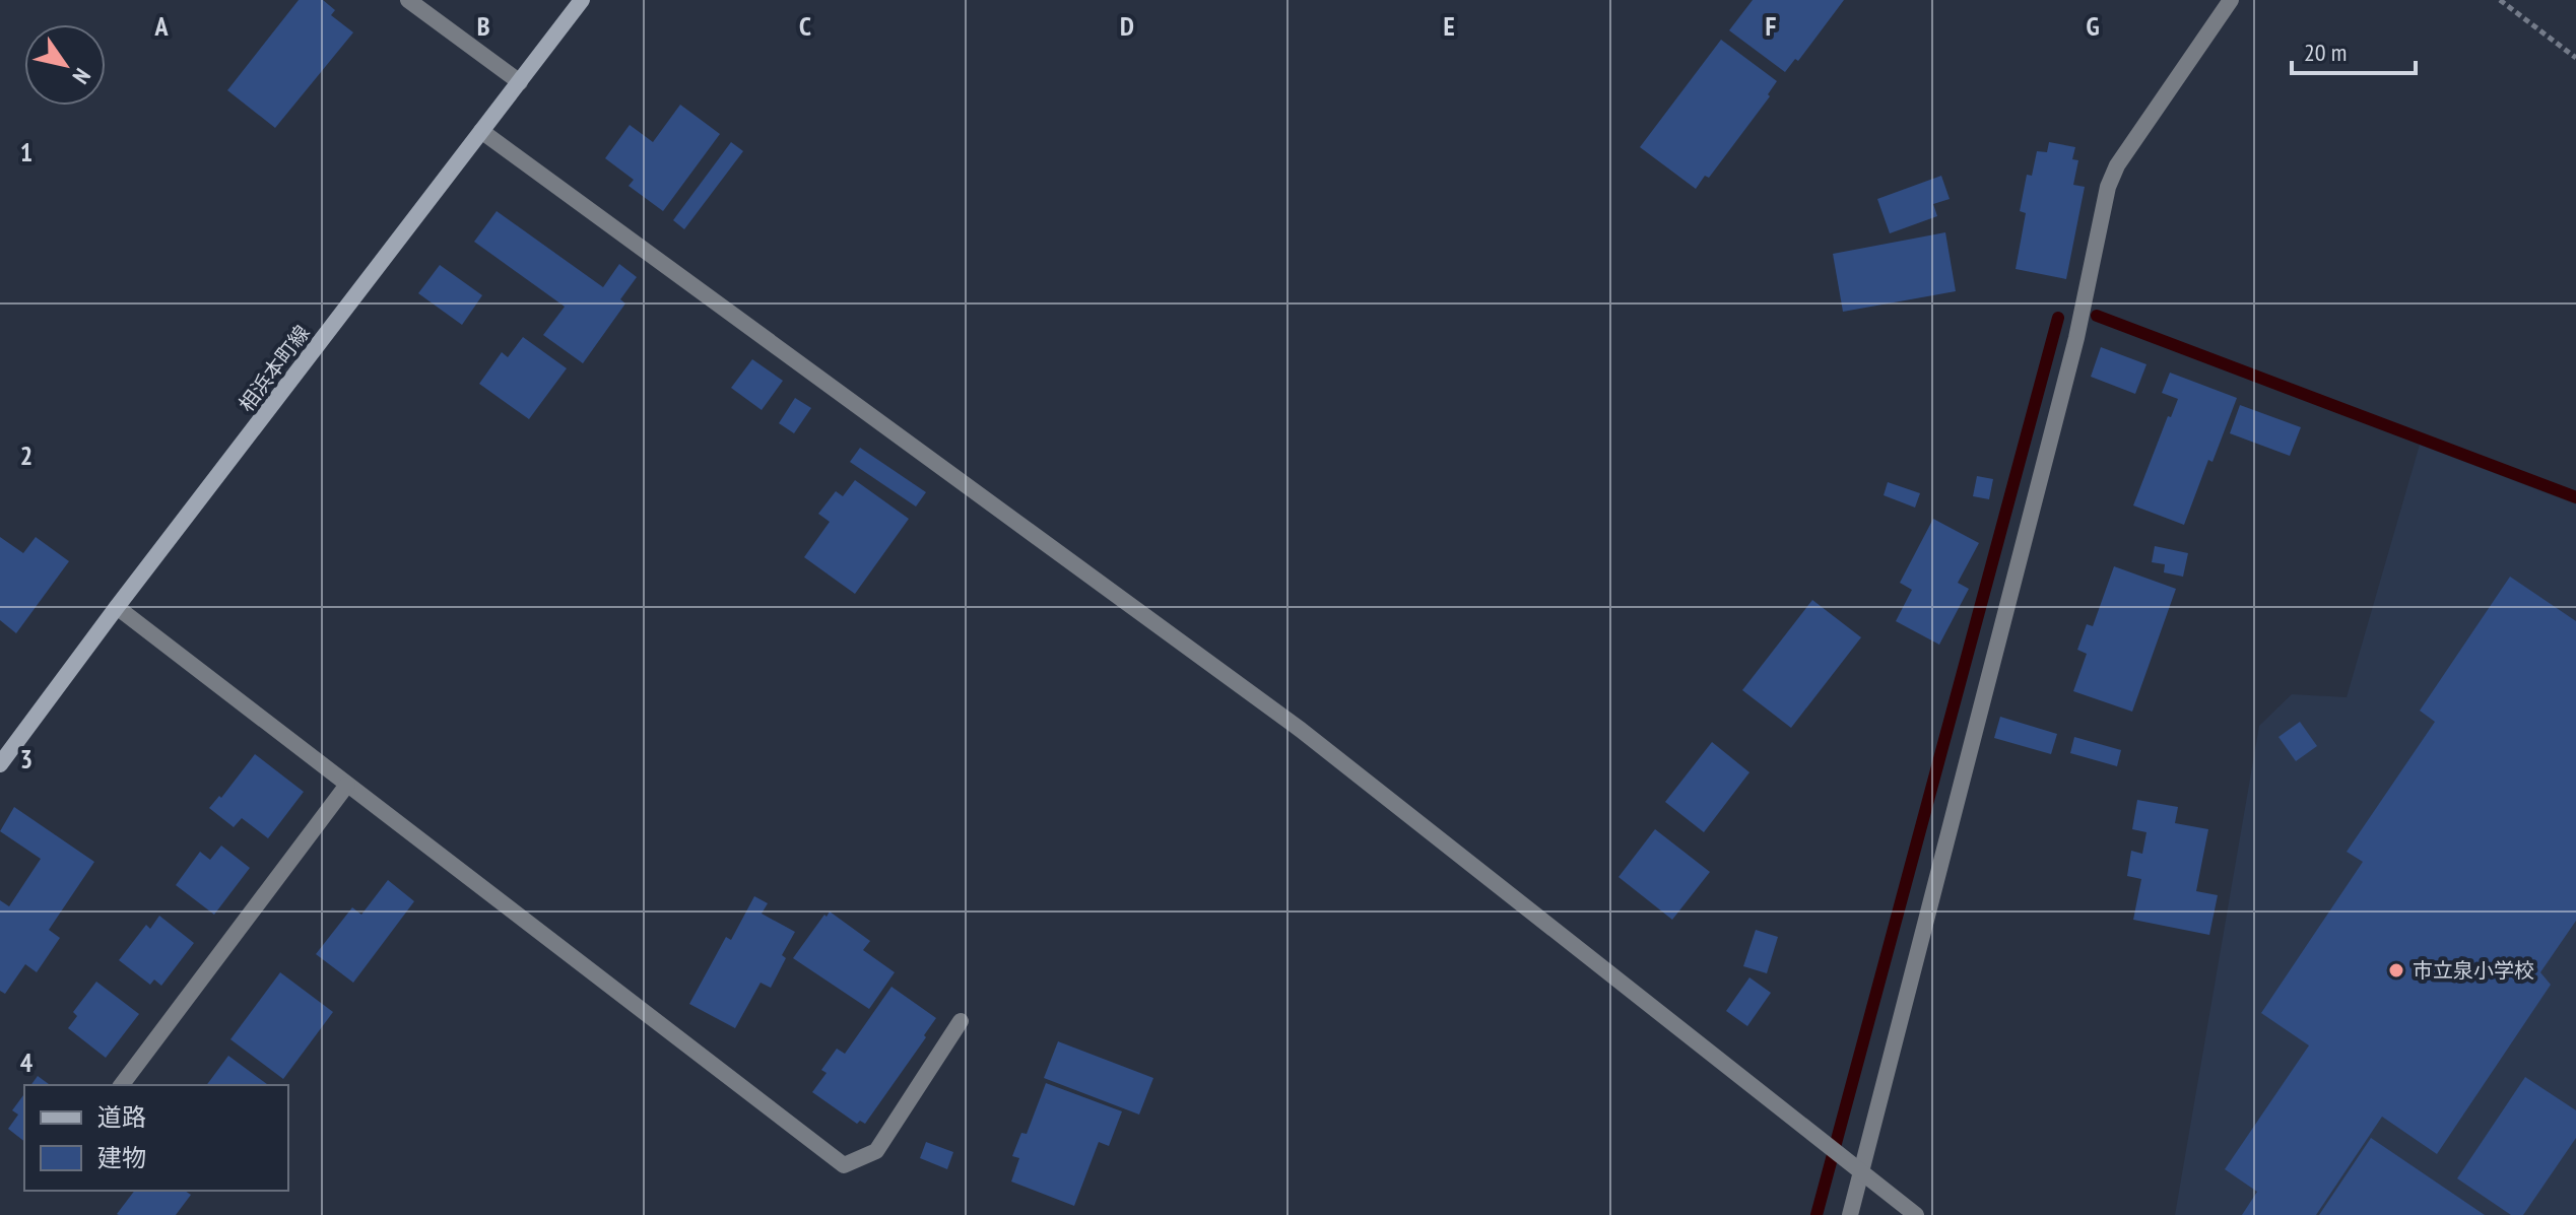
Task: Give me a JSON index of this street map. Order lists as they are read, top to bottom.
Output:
{
  "streets": {
    "main road": ["相浜本町線"]
  },
  "places": ["市立泉小学校"],
  "legend": ["道路", "建物"],
  "scale_bar": "20 m",
  "north": "bottom right",
  "grid": {
    "columns": [
      "A",
      "B",
      "C",
      "D",
      "E",
      "F",
      "G"
    ],
    "rows": [
      "1",
      "2",
      "3",
      "4"
    ]
  }
}
